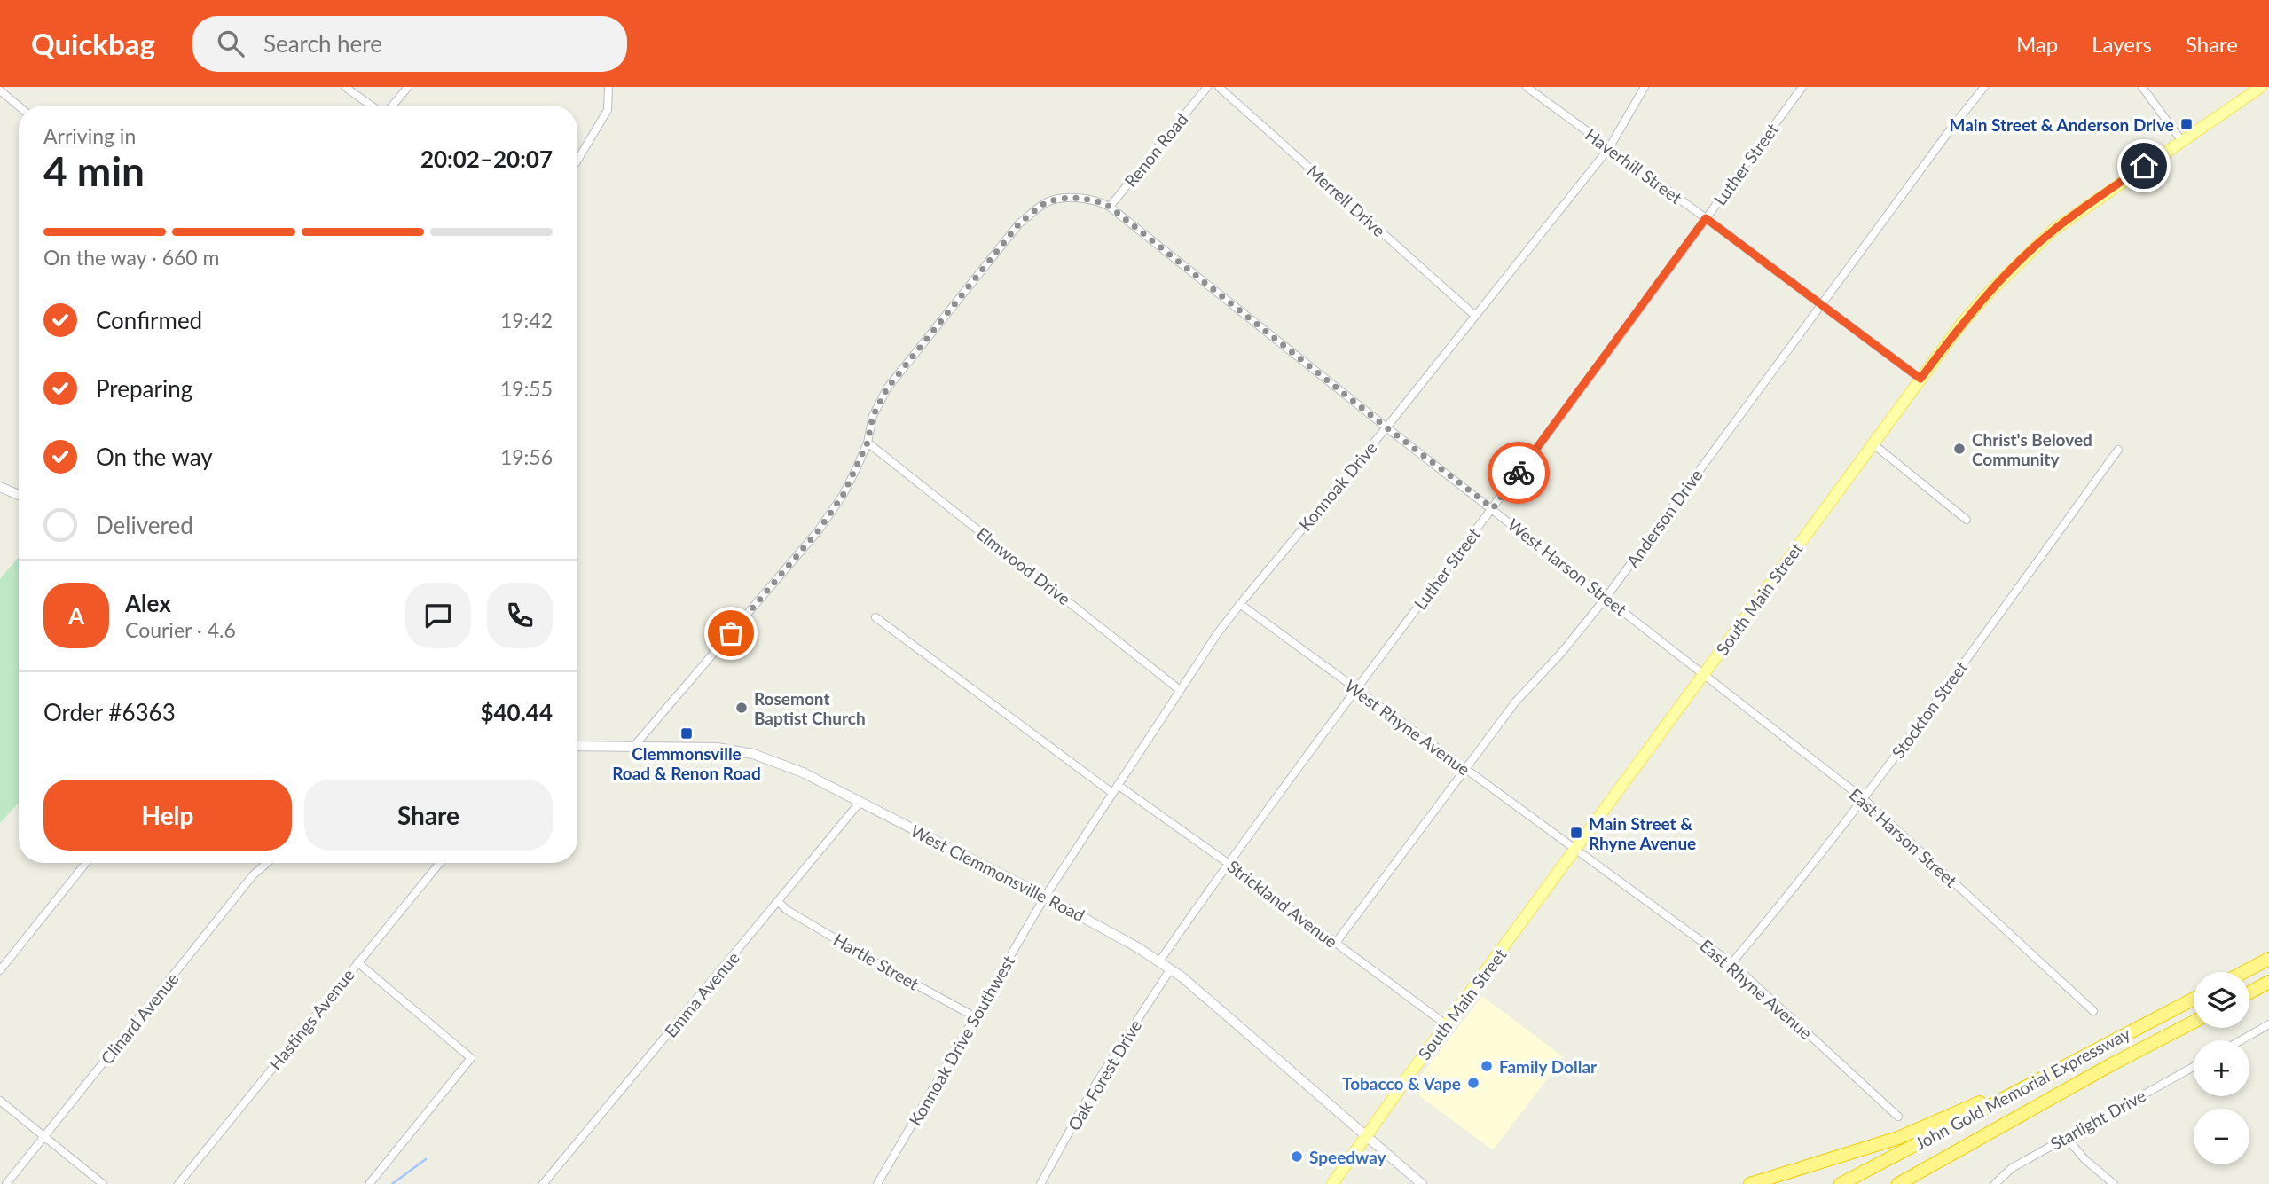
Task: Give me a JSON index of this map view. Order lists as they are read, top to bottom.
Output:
{
  "streets": {
    "highway": ["John Gold Memorial Expressway"],
    "main road": ["South Main Street", "West Clemmonsville Road"],
    "street": [
      "Renon Road",
      "Luther Street",
      "Haverhill Street",
      "Merrell Drive",
      "Konnoak Drive",
      "Anderson Drive",
      "Elmwood Drive",
      "West Harson Street",
      "Stockton Street",
      "West Rhyne Avenue",
      "East Harson Street",
      "Strickland Avenue",
      "Hartle Street",
      "East Rhyne Avenue",
      "Emma Avenue",
      "Clinard Avenue",
      "Hastings Avenue",
      "Konnoak Drive Southwest",
      "Oak Forest Drive",
      "Starlight Drive"
    ]
  },
  "crossings": [
    ["Renon Road", "West Harson Street"],
    ["Luther Street", "Haverhill Street"],
    ["Luther Street", "West Harson Street"],
    ["Luther Street", "West Rhyne Avenue"],
    ["Luther Street", "West Clemmonsville Road"],
    ["Luther Street", "Strickland Avenue"],
    ["Haverhill Street", "Konnoak Drive"],
    ["Haverhill Street", "Anderson Drive"],
    ["Haverhill Street", "South Main Street"],
    ["Merrell Drive", "Konnoak Drive"],
    ["Konnoak Drive", "Elmwood Drive"],
    ["Konnoak Drive", "West Harson Street"],
    ["Konnoak Drive", "West Rhyne Avenue"],
    ["Konnoak Drive", "West Clemmonsville Road"],
    ["Konnoak Drive", "Strickland Avenue"],
    ["Konnoak Drive", "Konnoak Drive Southwest"],
    ["Anderson Drive", "West Harson Street"],
    ["Anderson Drive", "West Rhyne Avenue"],
    ["Anderson Drive", "Strickland Avenue"],
    ["West Harson Street", "South Main Street"],
    ["West Harson Street", "East Harson Street"],
    ["South Main Street", "West Rhyne Avenue"],
    ["South Main Street", "East Harson Street"],
    ["South Main Street", "West Clemmonsville Road"],
    ["South Main Street", "Strickland Avenue"],
    ["South Main Street", "East Rhyne Avenue"],
    ["Stockton Street", "East Harson Street"],
    ["Stockton Street", "East Rhyne Avenue"],
    ["West Rhyne Avenue", "East Rhyne Avenue"],
    ["West Clemmonsville Road", "Emma Avenue"],
    ["West Clemmonsville Road", "Konnoak Drive Southwest"],
    ["West Clemmonsville Road", "Oak Forest Drive"],
    ["Hartle Street", "Emma Avenue"],
    ["Hartle Street", "Konnoak Drive Southwest"]
  ],
  "places": {
    "transit": ["Main Street & Anderson Drive", "Clemmonsville Road & Renon Road", "Main Street & Rhyne Avenue"],
    "other": [
      "Christ's Beloved Community",
      "Rosemont Baptist Church",
      "Family Dollar",
      "Tobacco & Vape",
      "Speedway"
    ]
  },
  "page": {
    "header": "Quickbag",
    "search": "Search here",
    "nav": ["Map", "Layers", "Share"],
    "heading": ["4 min", "Arriving in", "20:02–20:07"],
    "panel": [
      "Alex",
      "Courier · 4.6",
      "Order #6363",
      "$40.44"
    ],
    "bar": "On the way · 660 m",
    "list": [
      ["Confirmed", "19:42"],
      ["Preparing", "19:55"],
      ["On the way", "19:56"],
      "Delivered"
    ],
    "round": "A",
    "buttons": ["Help", "Share"],
    "map_buttons": ["+", "−"]
  }
}
